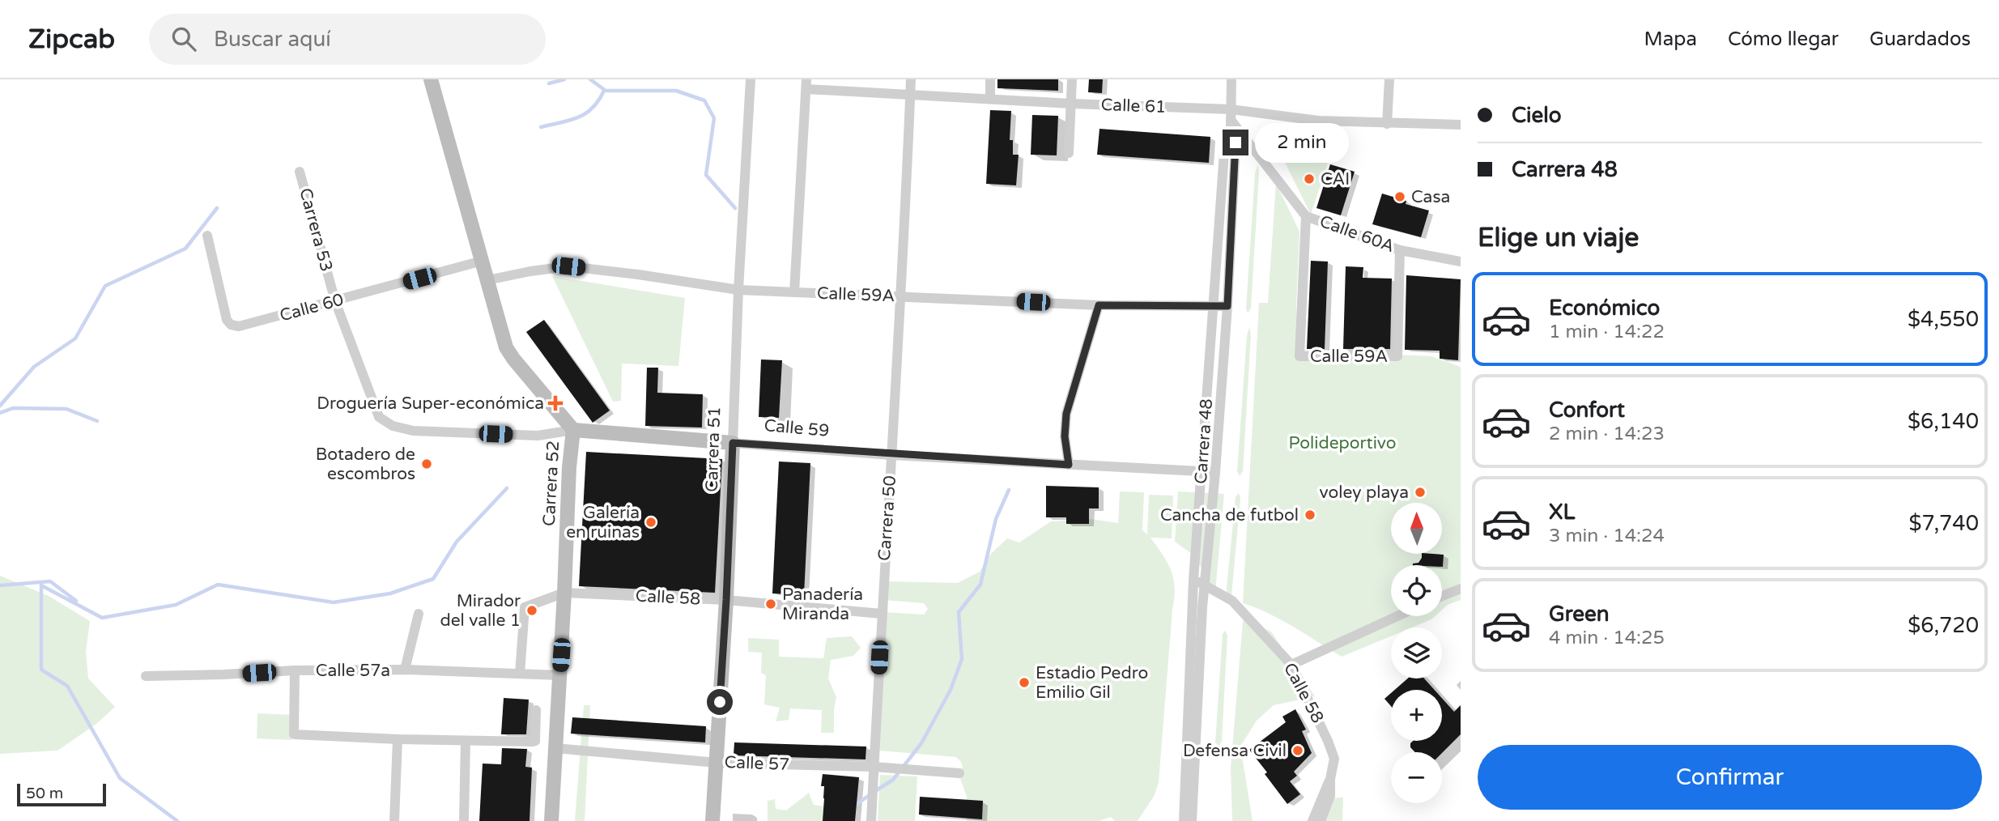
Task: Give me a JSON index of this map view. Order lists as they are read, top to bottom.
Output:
{
  "streets": {
    "main road": ["Calle 59", "Carrera 51", "Carrera 52"],
    "street": [
      "Calle 61",
      "Carrera 53",
      "Calle 60A",
      "Calle 59A",
      "Calle 60",
      "Carrera 48",
      "Carrera 50",
      "Calle 58",
      "Calle 57a",
      "Calle 57"
    ]
  },
  "crossings": [
    ["Calle 61", "Calle 60A"],
    ["Calle 61", "Carrera 48"],
    ["Calle 61", "Carrera 50"],
    ["Carrera 53", "Calle 60"],
    ["Carrera 53", "Calle 59"],
    ["Calle 60A", "Calle 59A"],
    ["Calle 60A", "Carrera 48"],
    ["Calle 59A", "Carrera 48"],
    ["Calle 59A", "Carrera 51"],
    ["Calle 59A", "Carrera 52"],
    ["Calle 59A", "Carrera 50"],
    ["Calle 60", "Carrera 52"],
    ["Calle 59", "Carrera 48"],
    ["Calle 59", "Carrera 51"],
    ["Calle 59", "Carrera 52"],
    ["Calle 59", "Carrera 50"],
    ["Carrera 48", "Calle 58"],
    ["Carrera 51", "Calle 58"],
    ["Carrera 51", "Calle 57"],
    ["Carrera 52", "Calle 58"],
    ["Carrera 52", "Calle 57a"],
    ["Carrera 52", "Calle 57"],
    ["Carrera 50", "Calle 58"],
    ["Carrera 50", "Calle 57"],
    ["Calle 58", "Calle 57a"]
  ],
  "parks": ["Polideportivo"],
  "places": {
    "other": [
      "CAI",
      "Casa",
      "Botadero de escombros",
      "voley playa",
      "Cancha de futbol",
      "Galería en ruinas",
      "Panadería Miranda",
      "Mirador del valle 1",
      "Estadio Pedro Emilio Gil",
      "Defensa Civil"
    ],
    "health": ["Droguería Super-económica"]
  },
  "scale_bar": "50 m",
  "north": "top",
  "page": {
    "header": "Zipcab",
    "search": "Buscar aquí",
    "nav": ["Mapa", "Cómo llegar", "Guardados"],
    "banner": ["Cielo", "Carrera 48"],
    "bubble": "2 min",
    "heading": "Elige un viaje",
    "list": [
      {
        "name": "Económico",
        "note": "1 min · 14:22",
        "value": "$4,550"
      },
      {
        "name": "Confort",
        "note": "2 min · 14:23",
        "value": "$6,140"
      },
      {
        "name": "XL",
        "note": "3 min · 14:24",
        "value": "$7,740"
      },
      {
        "name": "Green",
        "note": "4 min · 14:25",
        "value": "$6,720"
      }
    ],
    "map_buttons": ["+", "−"],
    "buttons": "Confirmar",
    "scale": "50 m"
  }
}
